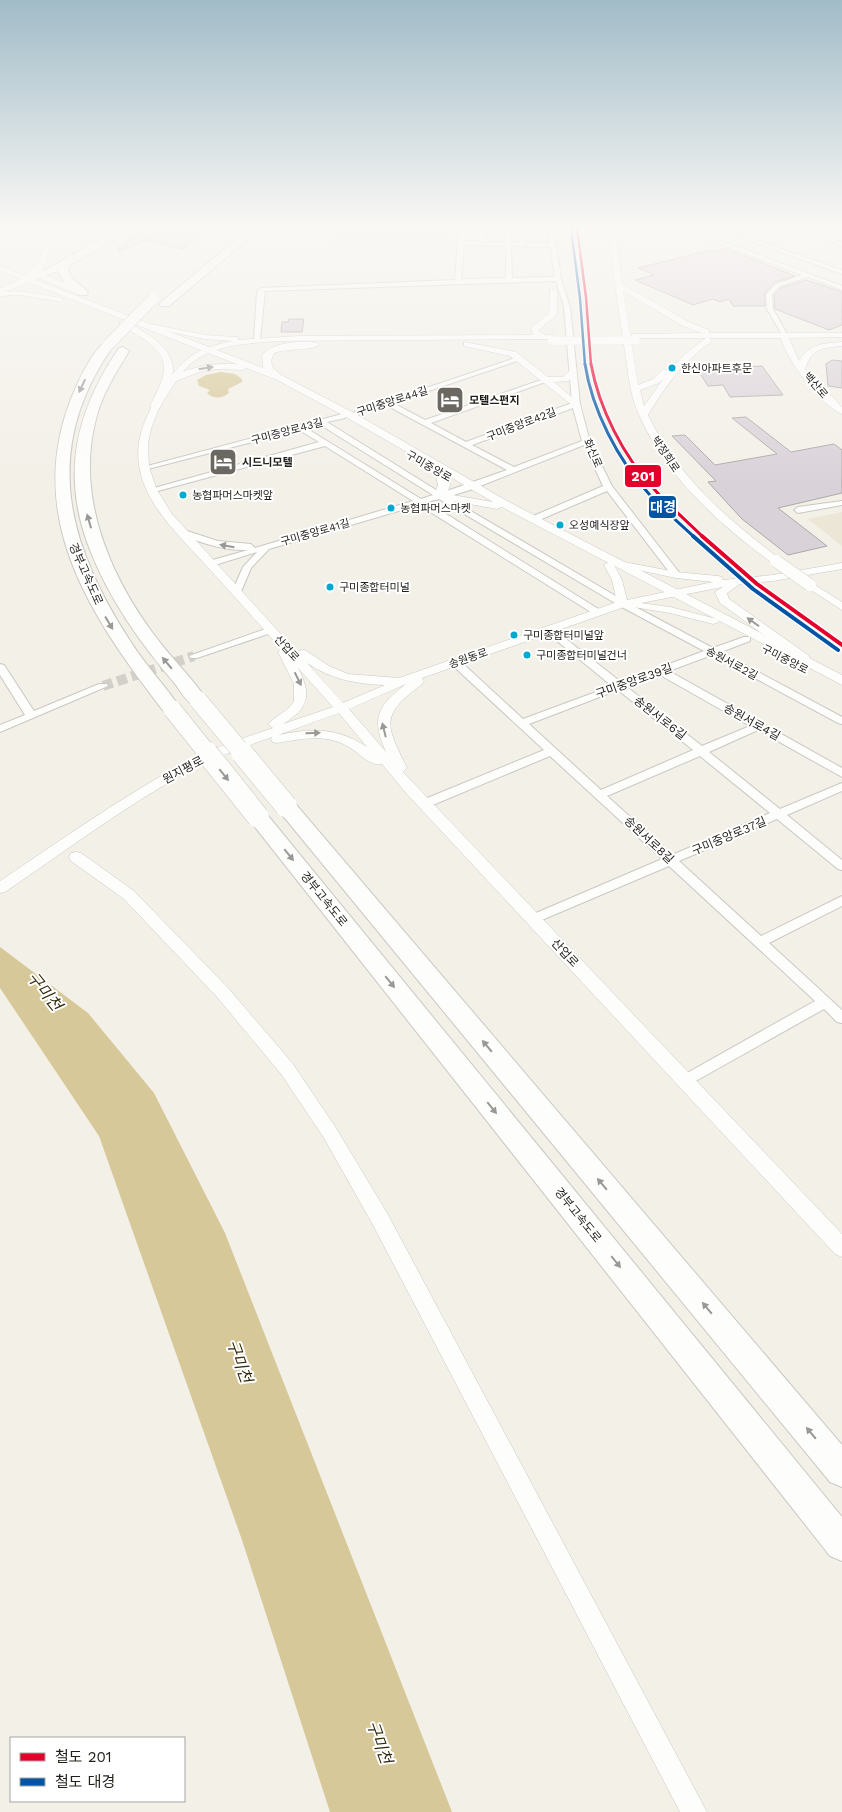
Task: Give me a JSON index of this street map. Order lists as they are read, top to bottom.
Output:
{
  "streets": {
    "highway": ["경부고속도로"],
    "main road": ["구미중앙로"],
    "street": [
      "백산로",
      "구미중앙로44길",
      "구미중앙로42길",
      "구미중앙로43길",
      "화신로",
      "박정희로",
      "구미중앙로41길",
      "산업로",
      "송원동로",
      "송원서로2길",
      "구미중앙로39길",
      "송원서로6길",
      "송원서로4길",
      "원지평로",
      "구미중앙로37길",
      "송원서로8길"
    ]
  },
  "crossings": [
    ["구미중앙로44길", "구미중앙로42길"],
    ["구미중앙로44길", "구미중앙로43길"],
    ["구미중앙로44길", "구미중앙로"],
    ["구미중앙로42길", "화신로"],
    ["구미중앙로43길", "구미중앙로"],
    ["구미중앙로43길", "산업로"],
    ["구미중앙로", "구미중앙로41길"],
    ["구미중앙로", "산업로"],
    ["구미중앙로", "송원동로"],
    ["구미중앙로", "구미중앙로39길"],
    ["구미중앙로41길", "산업로"],
    ["산업로", "송원동로"],
    ["산업로", "원지평로"],
    ["산업로", "구미중앙로37길"],
    ["송원동로", "송원서로2길"],
    ["송원동로", "송원서로6길"],
    ["송원동로", "원지평로"],
    ["송원동로", "송원서로8길"],
    ["송원서로2길", "구미중앙로39길"],
    ["구미중앙로39길", "송원서로6길"],
    ["구미중앙로39길", "송원서로4길"],
    ["구미중앙로39길", "송원서로8길"],
    ["송원서로6길", "송원서로4길"],
    ["송원서로6길", "구미중앙로37길"],
    ["송원서로6길", "송원서로8길"],
    ["구미중앙로37길", "송원서로8길"]
  ],
  "water": ["구미천"],
  "places": {
    "other": [
      "한신아파트후문",
      "농협파머스마켓앞",
      "농협파머스마켓",
      "오성예식장앞",
      "구미종합터미널",
      "구미종합터미널앞",
      "구미종합터미널건너"
    ],
    "hotel": ["모텔스펀지", "시드니모텔"]
  },
  "lines": ["rail line 201", "rail line 대경"],
  "legend": ["철도 201", "철도 대경"]
}
